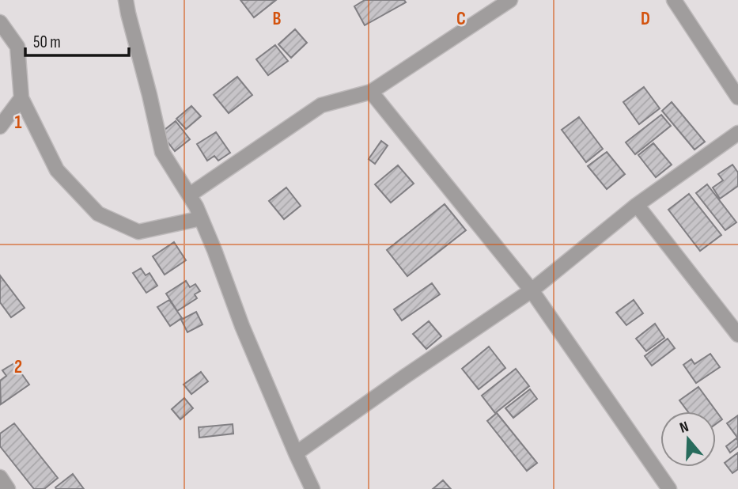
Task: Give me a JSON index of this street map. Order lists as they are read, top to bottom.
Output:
{
  "scale_bar": "50 m",
  "north": "top",
  "grid": {
    "columns": ["B", "C", "D"],
    "rows": ["1", "2"]
  }
}
